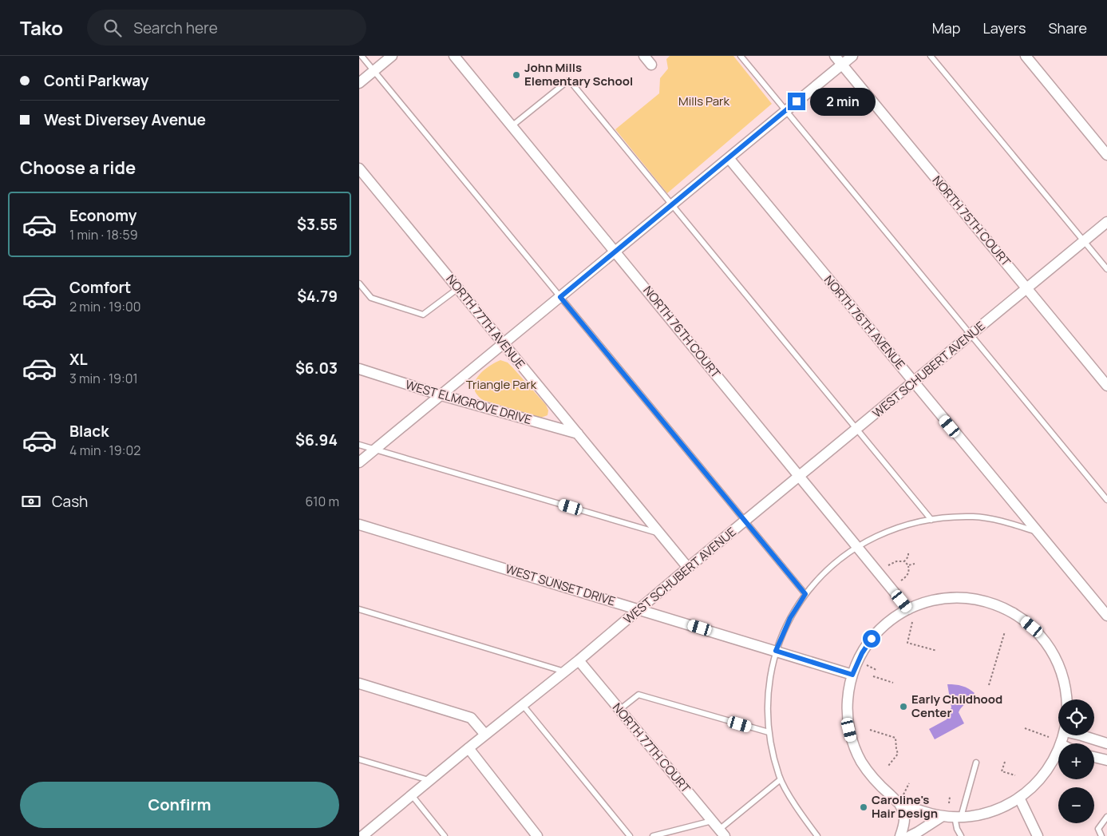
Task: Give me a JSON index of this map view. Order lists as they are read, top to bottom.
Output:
{
  "streets": {
    "street": [
      "NORTH 75TH COURT",
      "NORTH 77TH AVENUE",
      "NORTH 76TH AVENUE",
      "NORTH 76TH COURT",
      "WEST SCHUBERT AVENUE",
      "WEST ELMGROVE DRIVE",
      "WEST SUNSET DRIVE",
      "NORTH 77TH COURT"
    ]
  },
  "crossings": [
    ["NORTH 75TH COURT", "WEST SCHUBERT AVENUE"],
    ["NORTH 77TH AVENUE", "WEST SCHUBERT AVENUE"],
    ["NORTH 77TH AVENUE", "WEST ELMGROVE DRIVE"],
    ["NORTH 76TH AVENUE", "WEST SCHUBERT AVENUE"],
    ["NORTH 76TH COURT", "WEST SCHUBERT AVENUE"],
    ["WEST SCHUBERT AVENUE", "WEST SUNSET DRIVE"],
    ["WEST SCHUBERT AVENUE", "NORTH 77TH COURT"]
  ],
  "parks": ["Mills Park", "Triangle Park"],
  "places": ["John Mills Elementary School", "Early Childhood Center", "Caroline's Hair Design"],
  "page": {
    "header": "Tako",
    "search": "Search here",
    "nav": ["Map", "Layers", "Share"],
    "banner": ["Conti Parkway", "West Diversey Avenue"],
    "bubble": "2 min",
    "heading": "Choose a ride",
    "list": [
      {
        "name": "Economy",
        "note": "1 min · 18:59",
        "value": "$3.55"
      },
      {
        "name": "Comfort",
        "note": "2 min · 19:00",
        "value": "$4.79"
      },
      {
        "name": "XL",
        "note": "3 min · 19:01",
        "value": "$6.03"
      },
      {
        "name": "Black",
        "note": "4 min · 19:02",
        "value": "$6.94"
      }
    ],
    "pay": ["Cash", "610 m"],
    "map_buttons": ["+", "−"],
    "buttons": "Confirm"
  }
}
